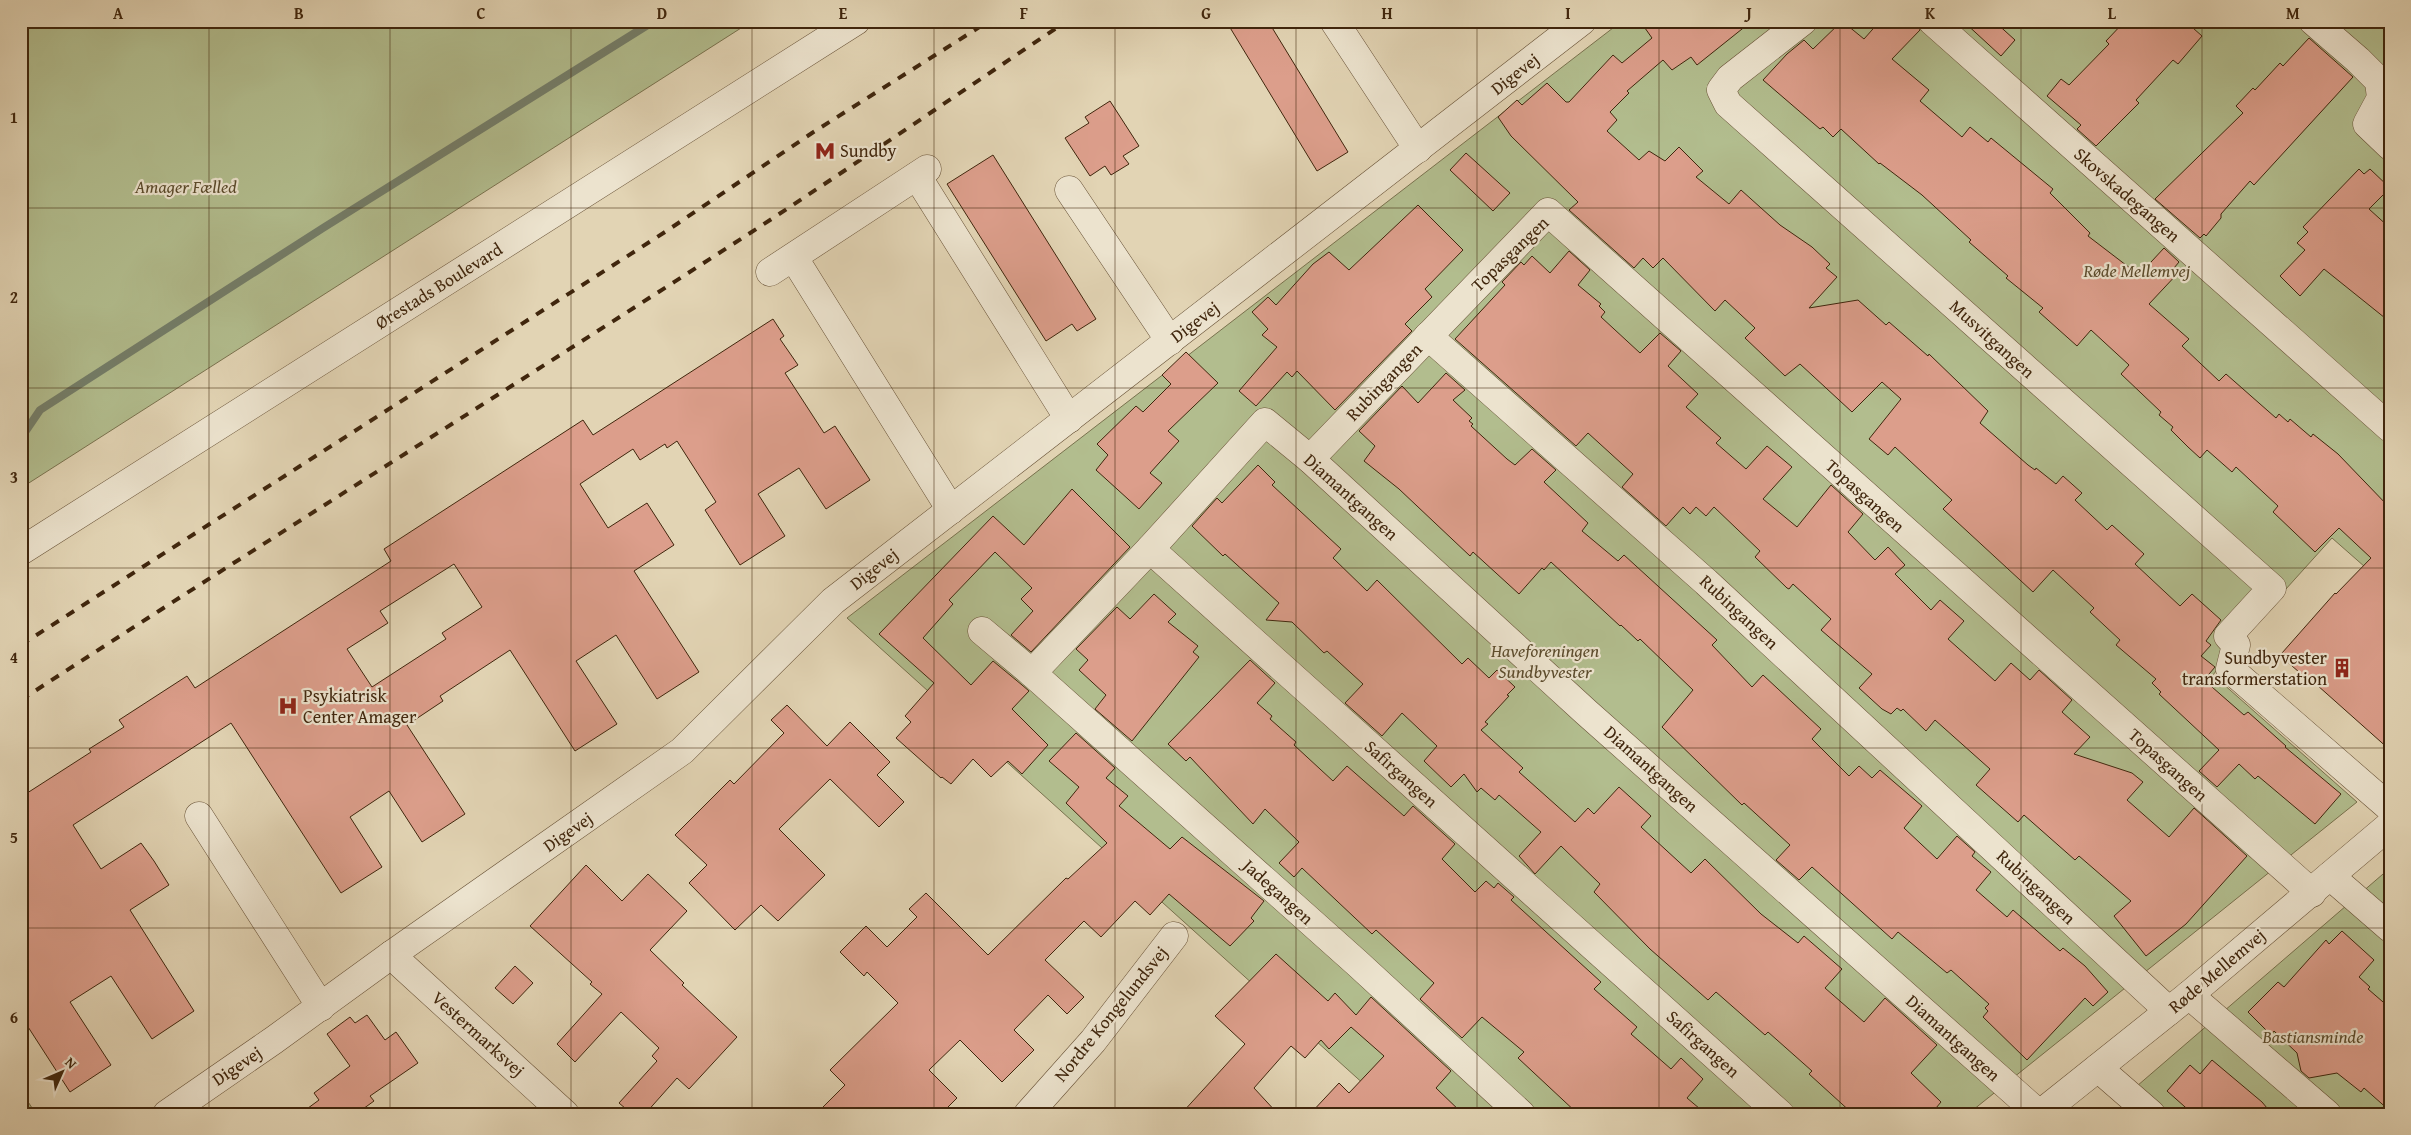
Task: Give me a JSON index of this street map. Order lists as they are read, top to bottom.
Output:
{
  "streets": {
    "street": [
      "Digevej",
      "Skovskadegangen",
      "Topasgangen",
      "Ørestads Boulevard",
      "Musvitgangen",
      "Rubingangen",
      "Diamantgangen",
      "Safirgangen",
      "Jadegangen",
      "Røde Mellemvej",
      "Nordre Kongelundsvej",
      "Vestermarksvej"
    ]
  },
  "crossings": [
    ["Digevej", "Vestermarksvej"],
    ["Topasgangen", "Rubingangen"],
    ["Topasgangen", "Røde Mellemvej"],
    ["Rubingangen", "Diamantgangen"],
    ["Rubingangen", "Røde Mellemvej"],
    ["Diamantgangen", "Safirgangen"],
    ["Diamantgangen", "Røde Mellemvej"]
  ],
  "parks": [
    "Amager Fælled",
    "Røde Mellemvej",
    "Haveforeningen Sundbyvester",
    "Bastiansminde"
  ],
  "places": {
    "metro station": ["Sundby"],
    "building": ["Sundbyvester transformerstation"],
    "hospital": ["Psykiatrisk Center Amager"]
  },
  "north": "top right",
  "grid": {
    "columns": [
      "A",
      "B",
      "C",
      "D",
      "E",
      "F",
      "G",
      "H",
      "I",
      "J",
      "K",
      "L",
      "M"
    ],
    "rows": [
      "1",
      "2",
      "3",
      "4",
      "5",
      "6"
    ]
  }
}
